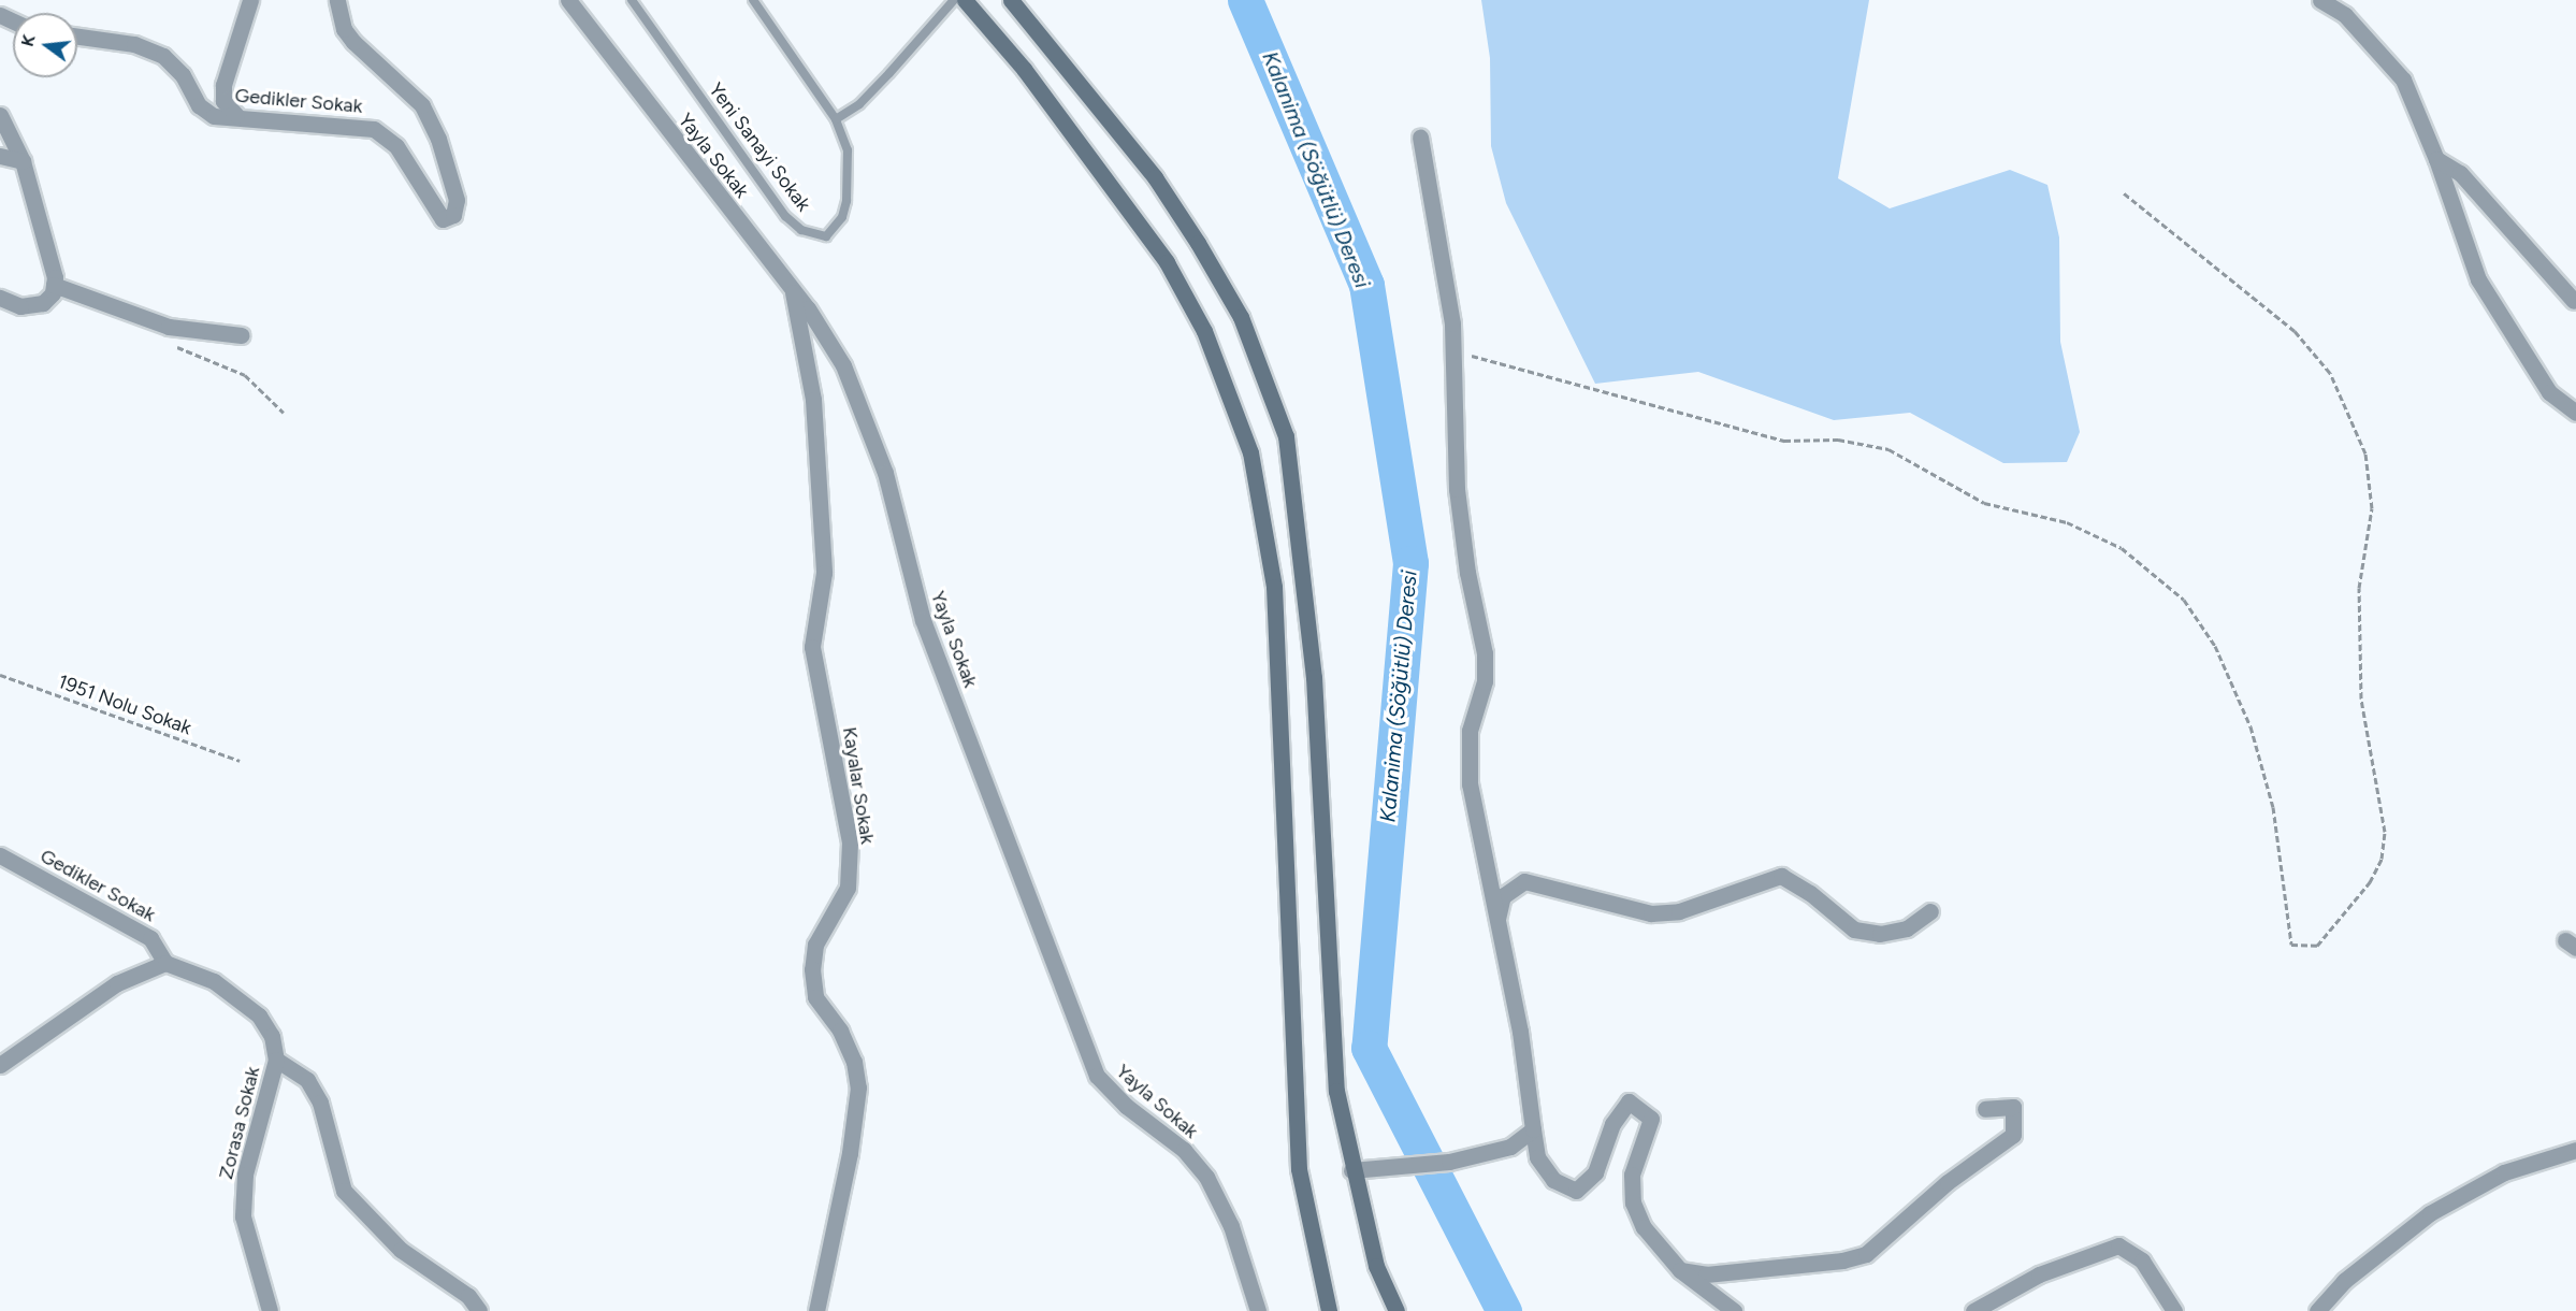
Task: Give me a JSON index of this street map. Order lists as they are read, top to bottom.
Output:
{
  "streets": {
    "street": [
      "Gedikler Sokak",
      "Yayla Sokak",
      "Kayalar Sokak",
      "Zorasa Sokak"
    ],
    "lane": ["Yeni Sanayi Sokak"],
    "path": ["1951 Nolu Sokak"]
  },
  "crossings": [
    ["Gedikler Sokak", "Zorasa Sokak"],
    ["Yayla Sokak", "Kayalar Sokak"]
  ],
  "water": ["Kalanima (Söğütlü) Deresi"],
  "north": "left"
}
